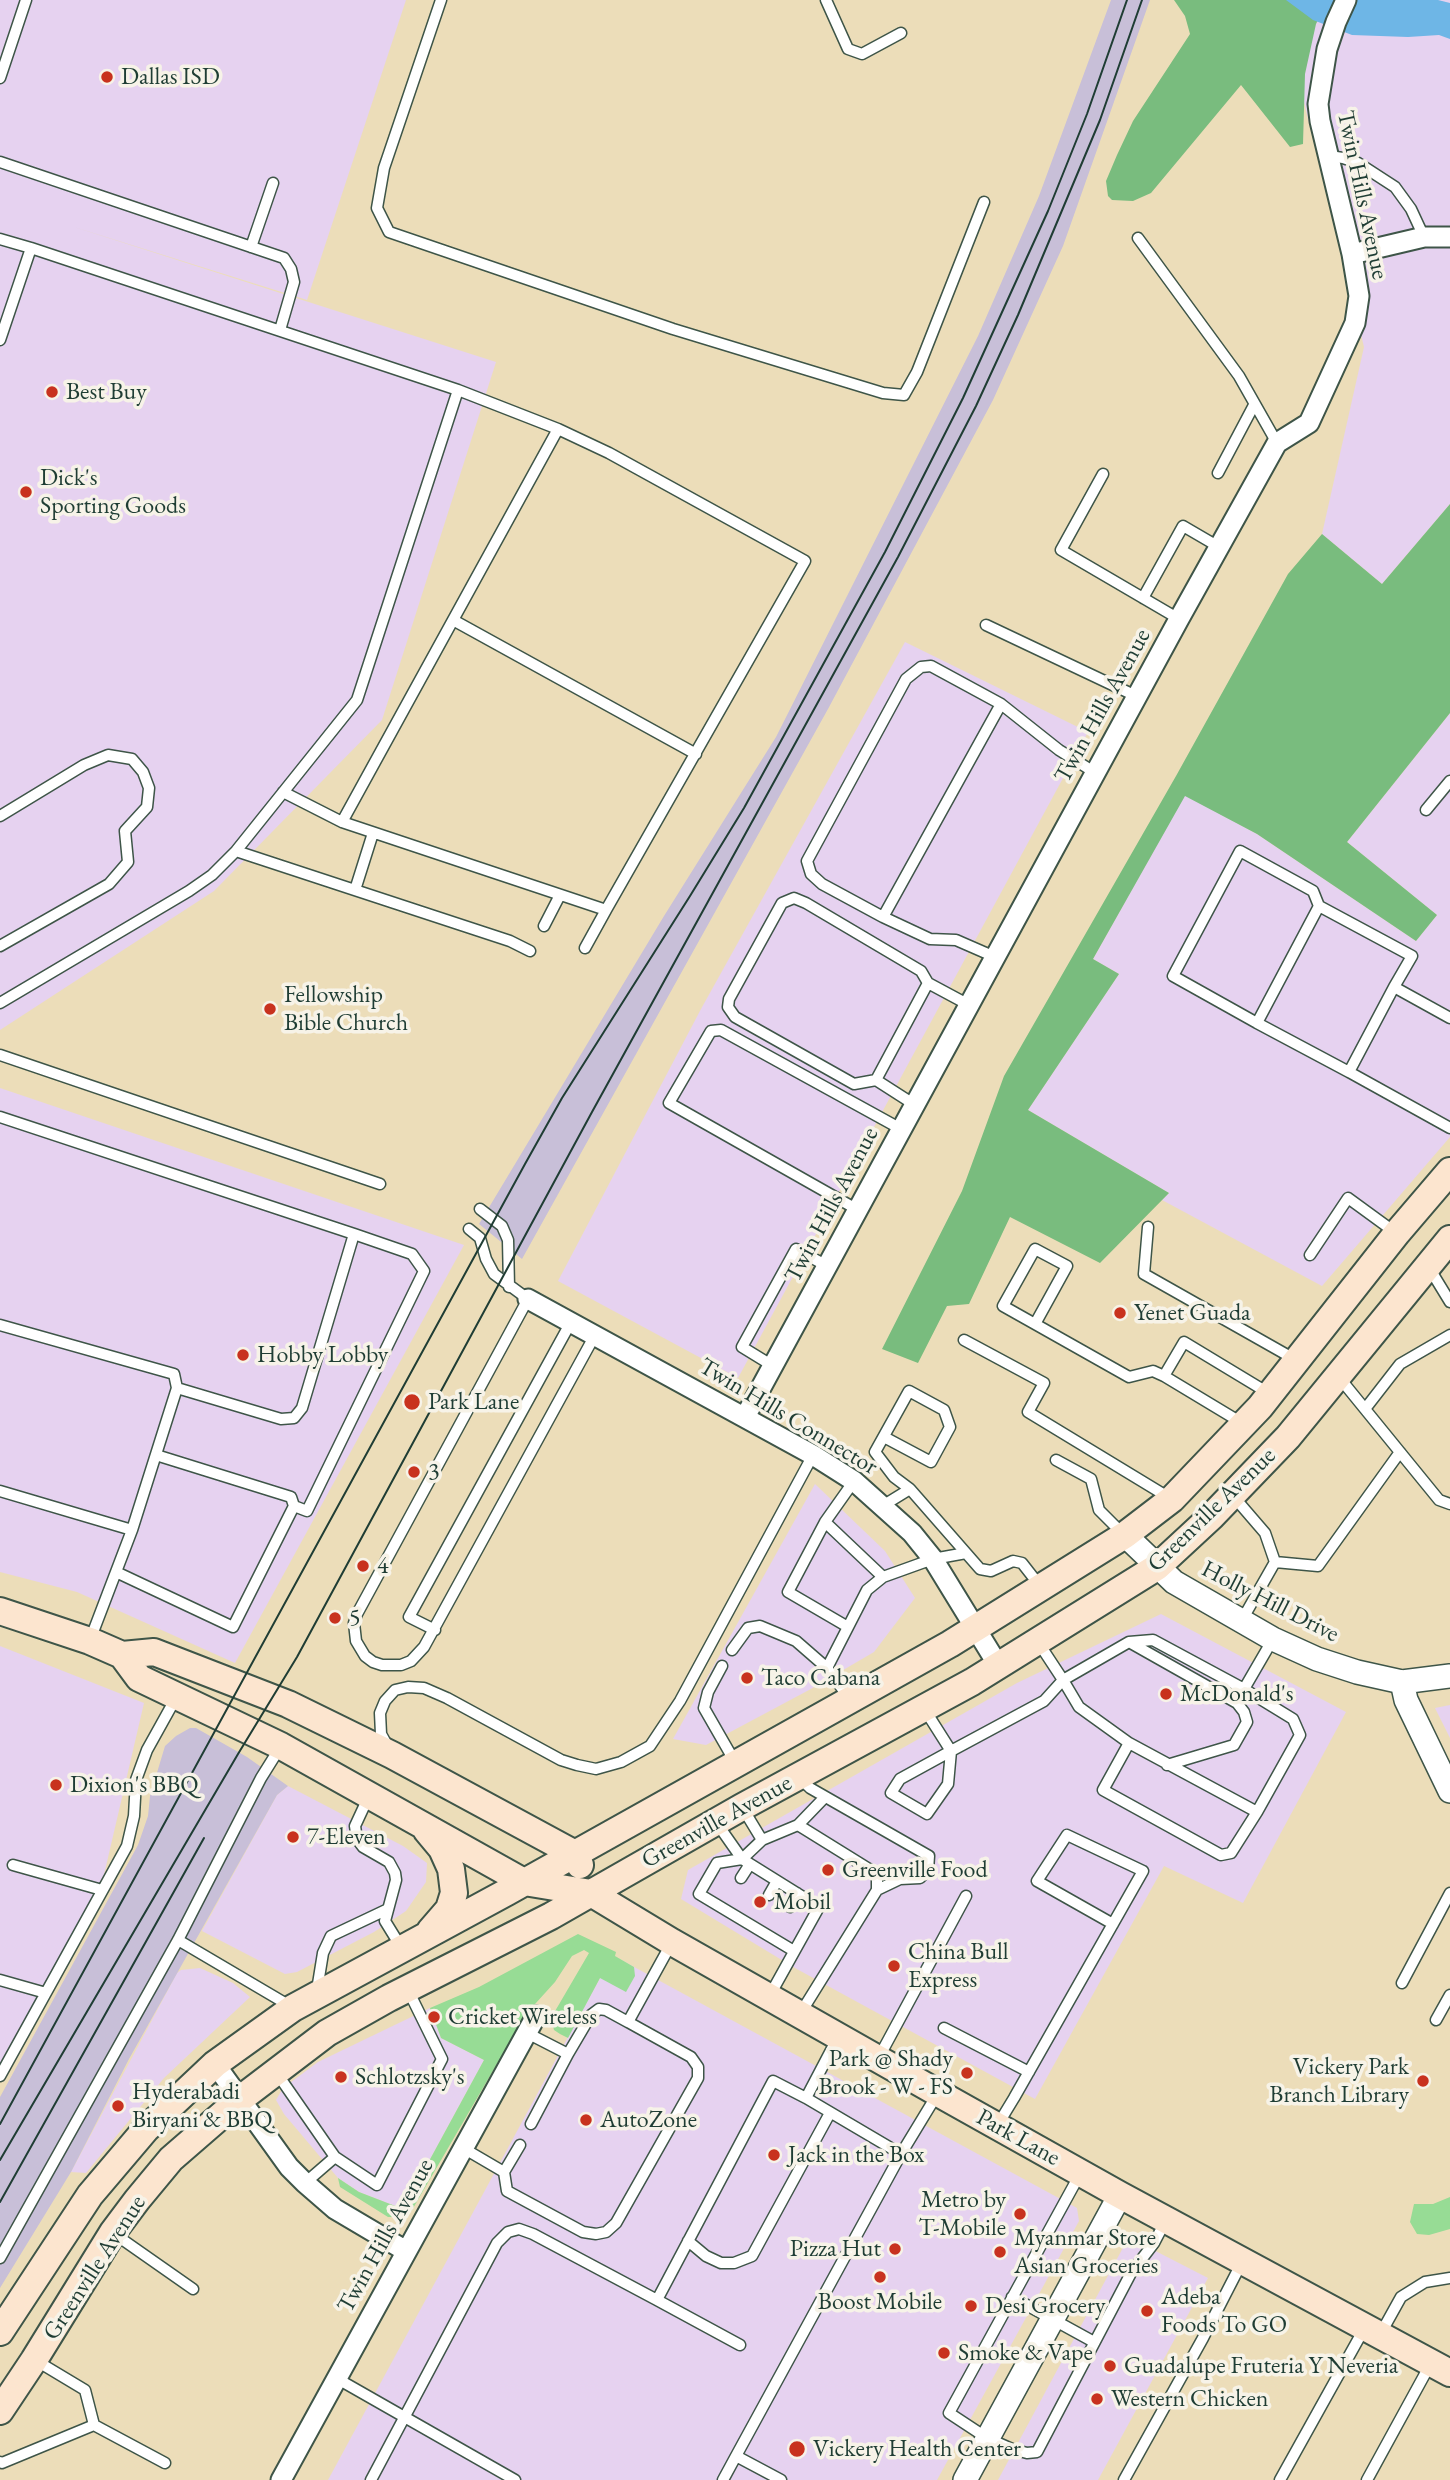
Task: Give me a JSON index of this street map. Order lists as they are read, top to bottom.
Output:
{
  "streets": {
    "main road": ["Greenville Avenue", "Park Lane"],
    "street": ["Twin Hills Avenue", "Twin Hills Connector", "Holly Hill Drive"]
  },
  "crossings": [
    ["Twin Hills Avenue", "Twin Hills Connector"],
    ["Twin Hills Connector", "Greenville Avenue"],
    ["Greenville Avenue", "Holly Hill Drive"],
    ["Greenville Avenue", "Park Lane"]
  ],
  "places": [
    "Dallas ISD",
    "Best Buy",
    "Dick's Sporting Goods",
    "Fellowship Bible Church",
    "Yenet Guada",
    "Hobby Lobby",
    "Park Lane",
    "3",
    "4",
    "5",
    "Taco Cabana",
    "McDonald's",
    "Dixion's BBQ",
    "7-Eleven",
    "Greenville Food",
    "Mobil",
    "China Bull Express",
    "Cricket Wireless",
    "Park @ Shady Brook - W - FS",
    "Schlotzsky's",
    "Vickery Park Branch Library",
    "Hyderabadi Biryani & BBQ",
    "AutoZone",
    "Jack in the Box",
    "Metro by T-Mobile",
    "Pizza Hut",
    "Myanmar Store Asian Groceries",
    "Boost Mobile",
    "Desi Grocery",
    "Adeba Foods To GO",
    "Smoke & Vape",
    "Guadalupe Fruteria Y Neveria",
    "Western Chicken",
    "Vickery Health Center"
  ]
}
